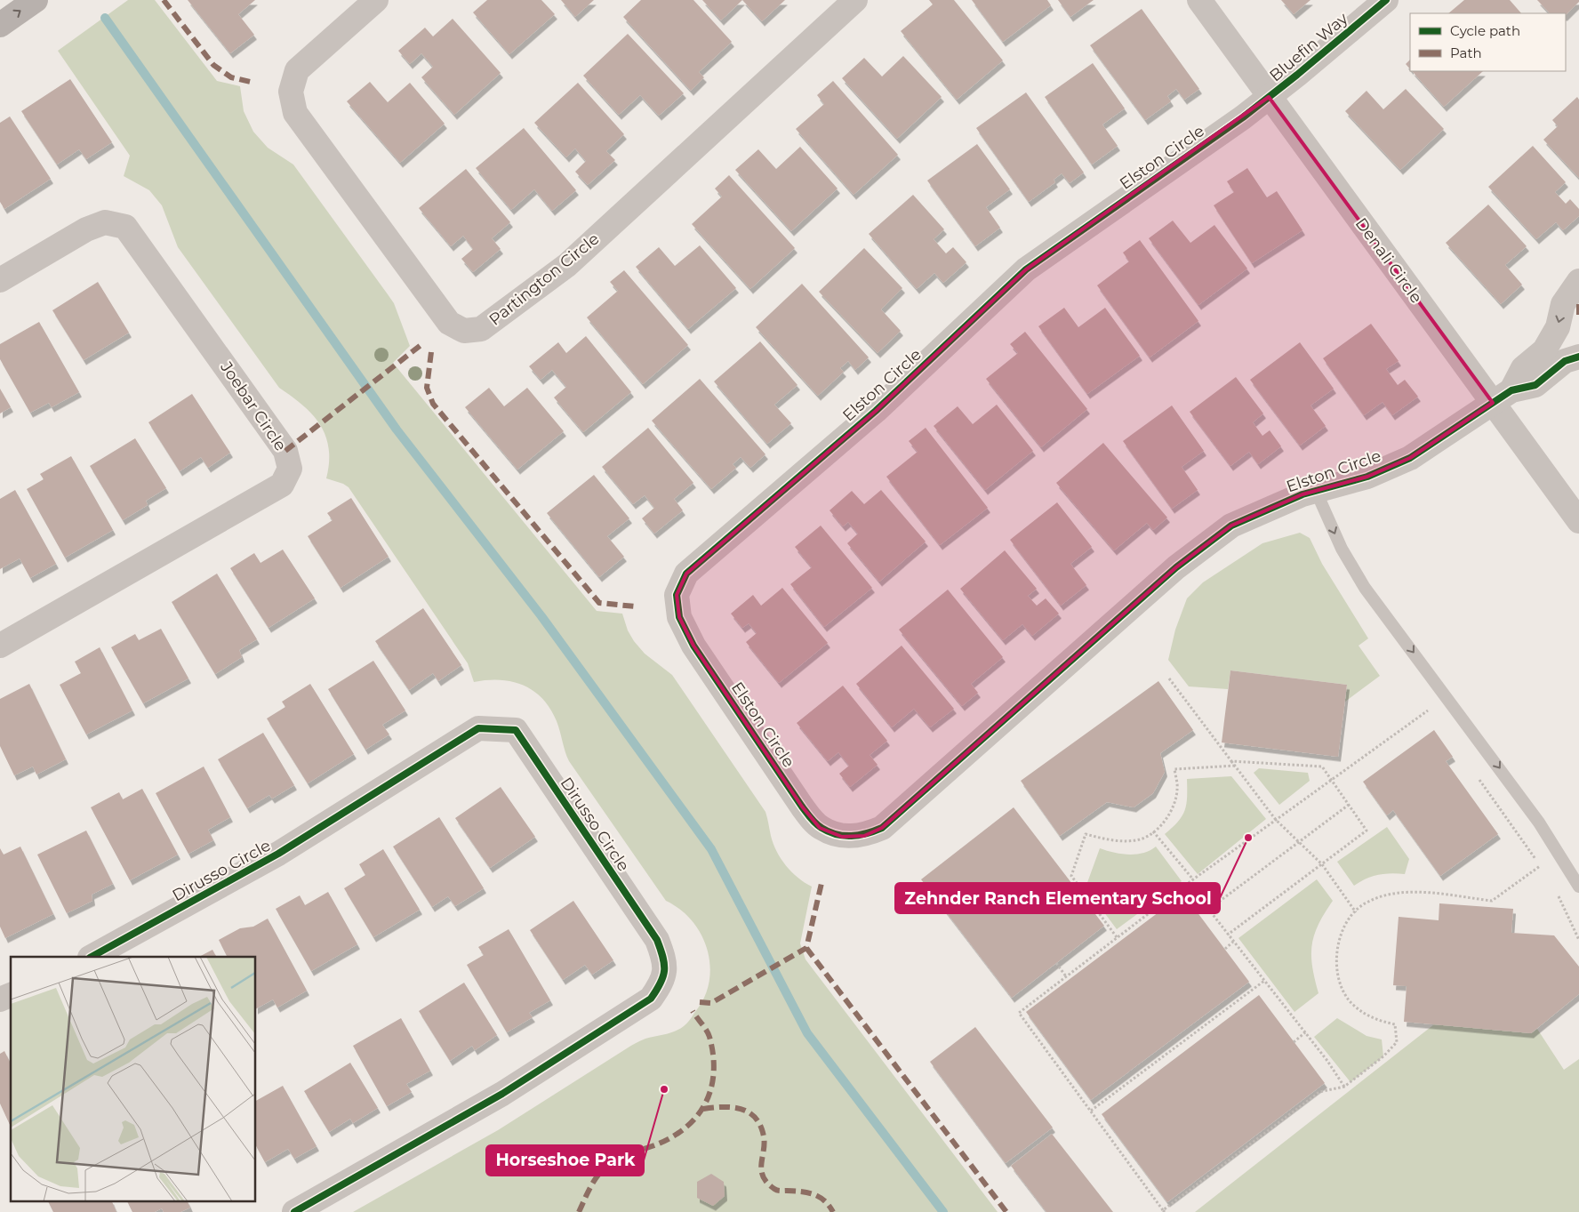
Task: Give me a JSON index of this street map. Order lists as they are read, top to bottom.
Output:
{
  "streets": {
    "street": [
      "Bluefin Way",
      "Elston Circle",
      "Denali Circle",
      "Partington Circle",
      "Joebar Circle",
      "Dirusso Circle"
    ]
  },
  "crossings": [
    ["Bluefin Way", "Elston Circle"],
    ["Bluefin Way", "Denali Circle"],
    ["Elston Circle", "Denali Circle"]
  ],
  "places": ["Zehnder Ranch Elementary School", "Horseshoe Park"],
  "legend": ["Cycle path", "Path"]
}
